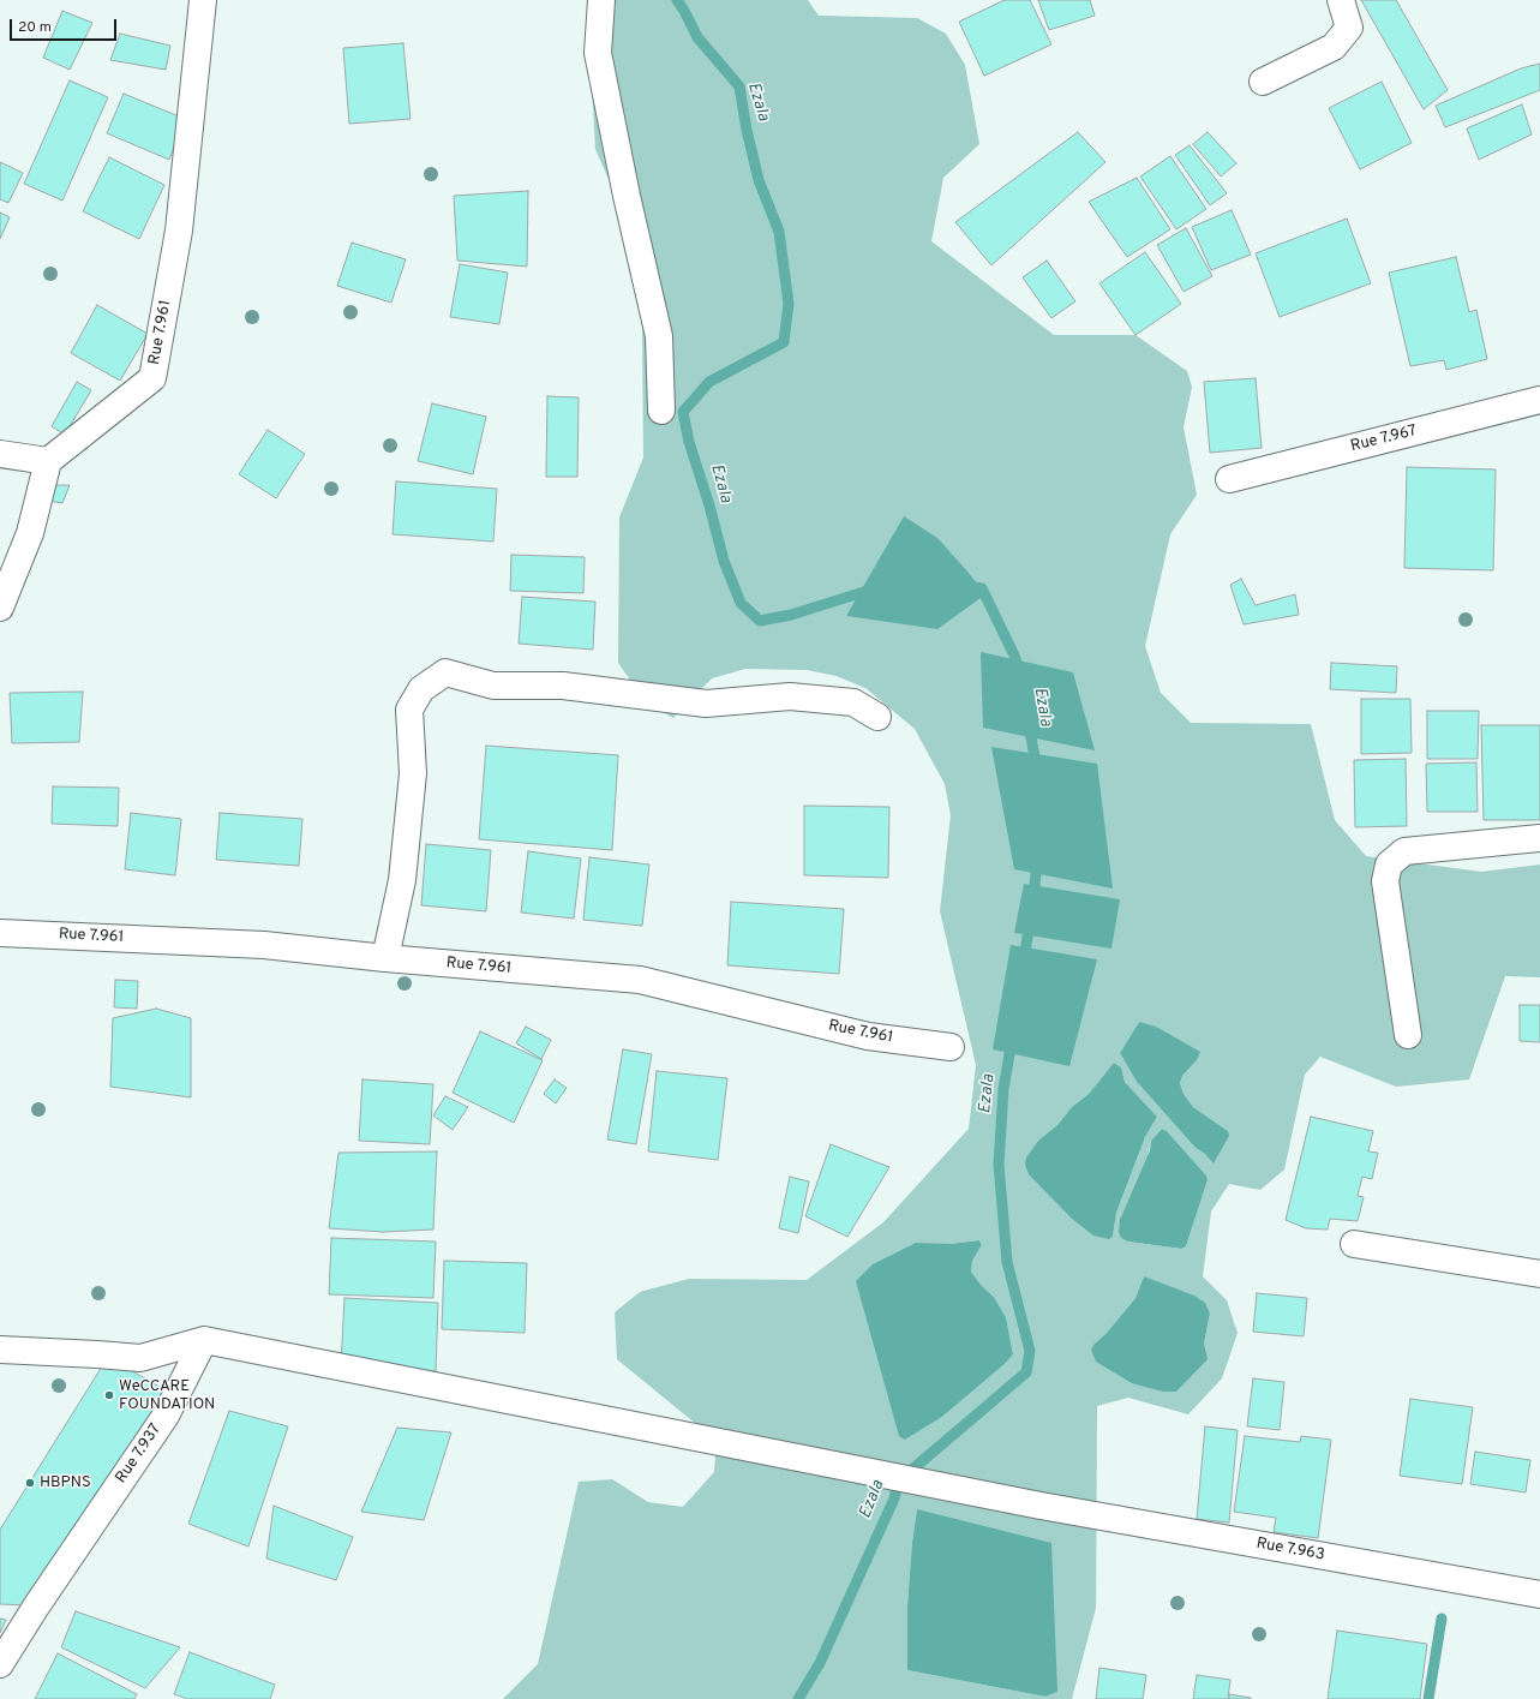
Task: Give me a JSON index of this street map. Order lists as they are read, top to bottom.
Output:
{
  "streets": {
    "street": [
      "Rue 7.961",
      "Rue 7.967",
      "Rue 7.937",
      "Rue 7.963"
    ]
  },
  "crossings": [
    ["Rue 7.937", "Rue 7.963"]
  ],
  "water": ["Ezala"],
  "places": ["WeCCARE FOUNDATION", "HBPNS"],
  "scale_bar": "20 m"
}
